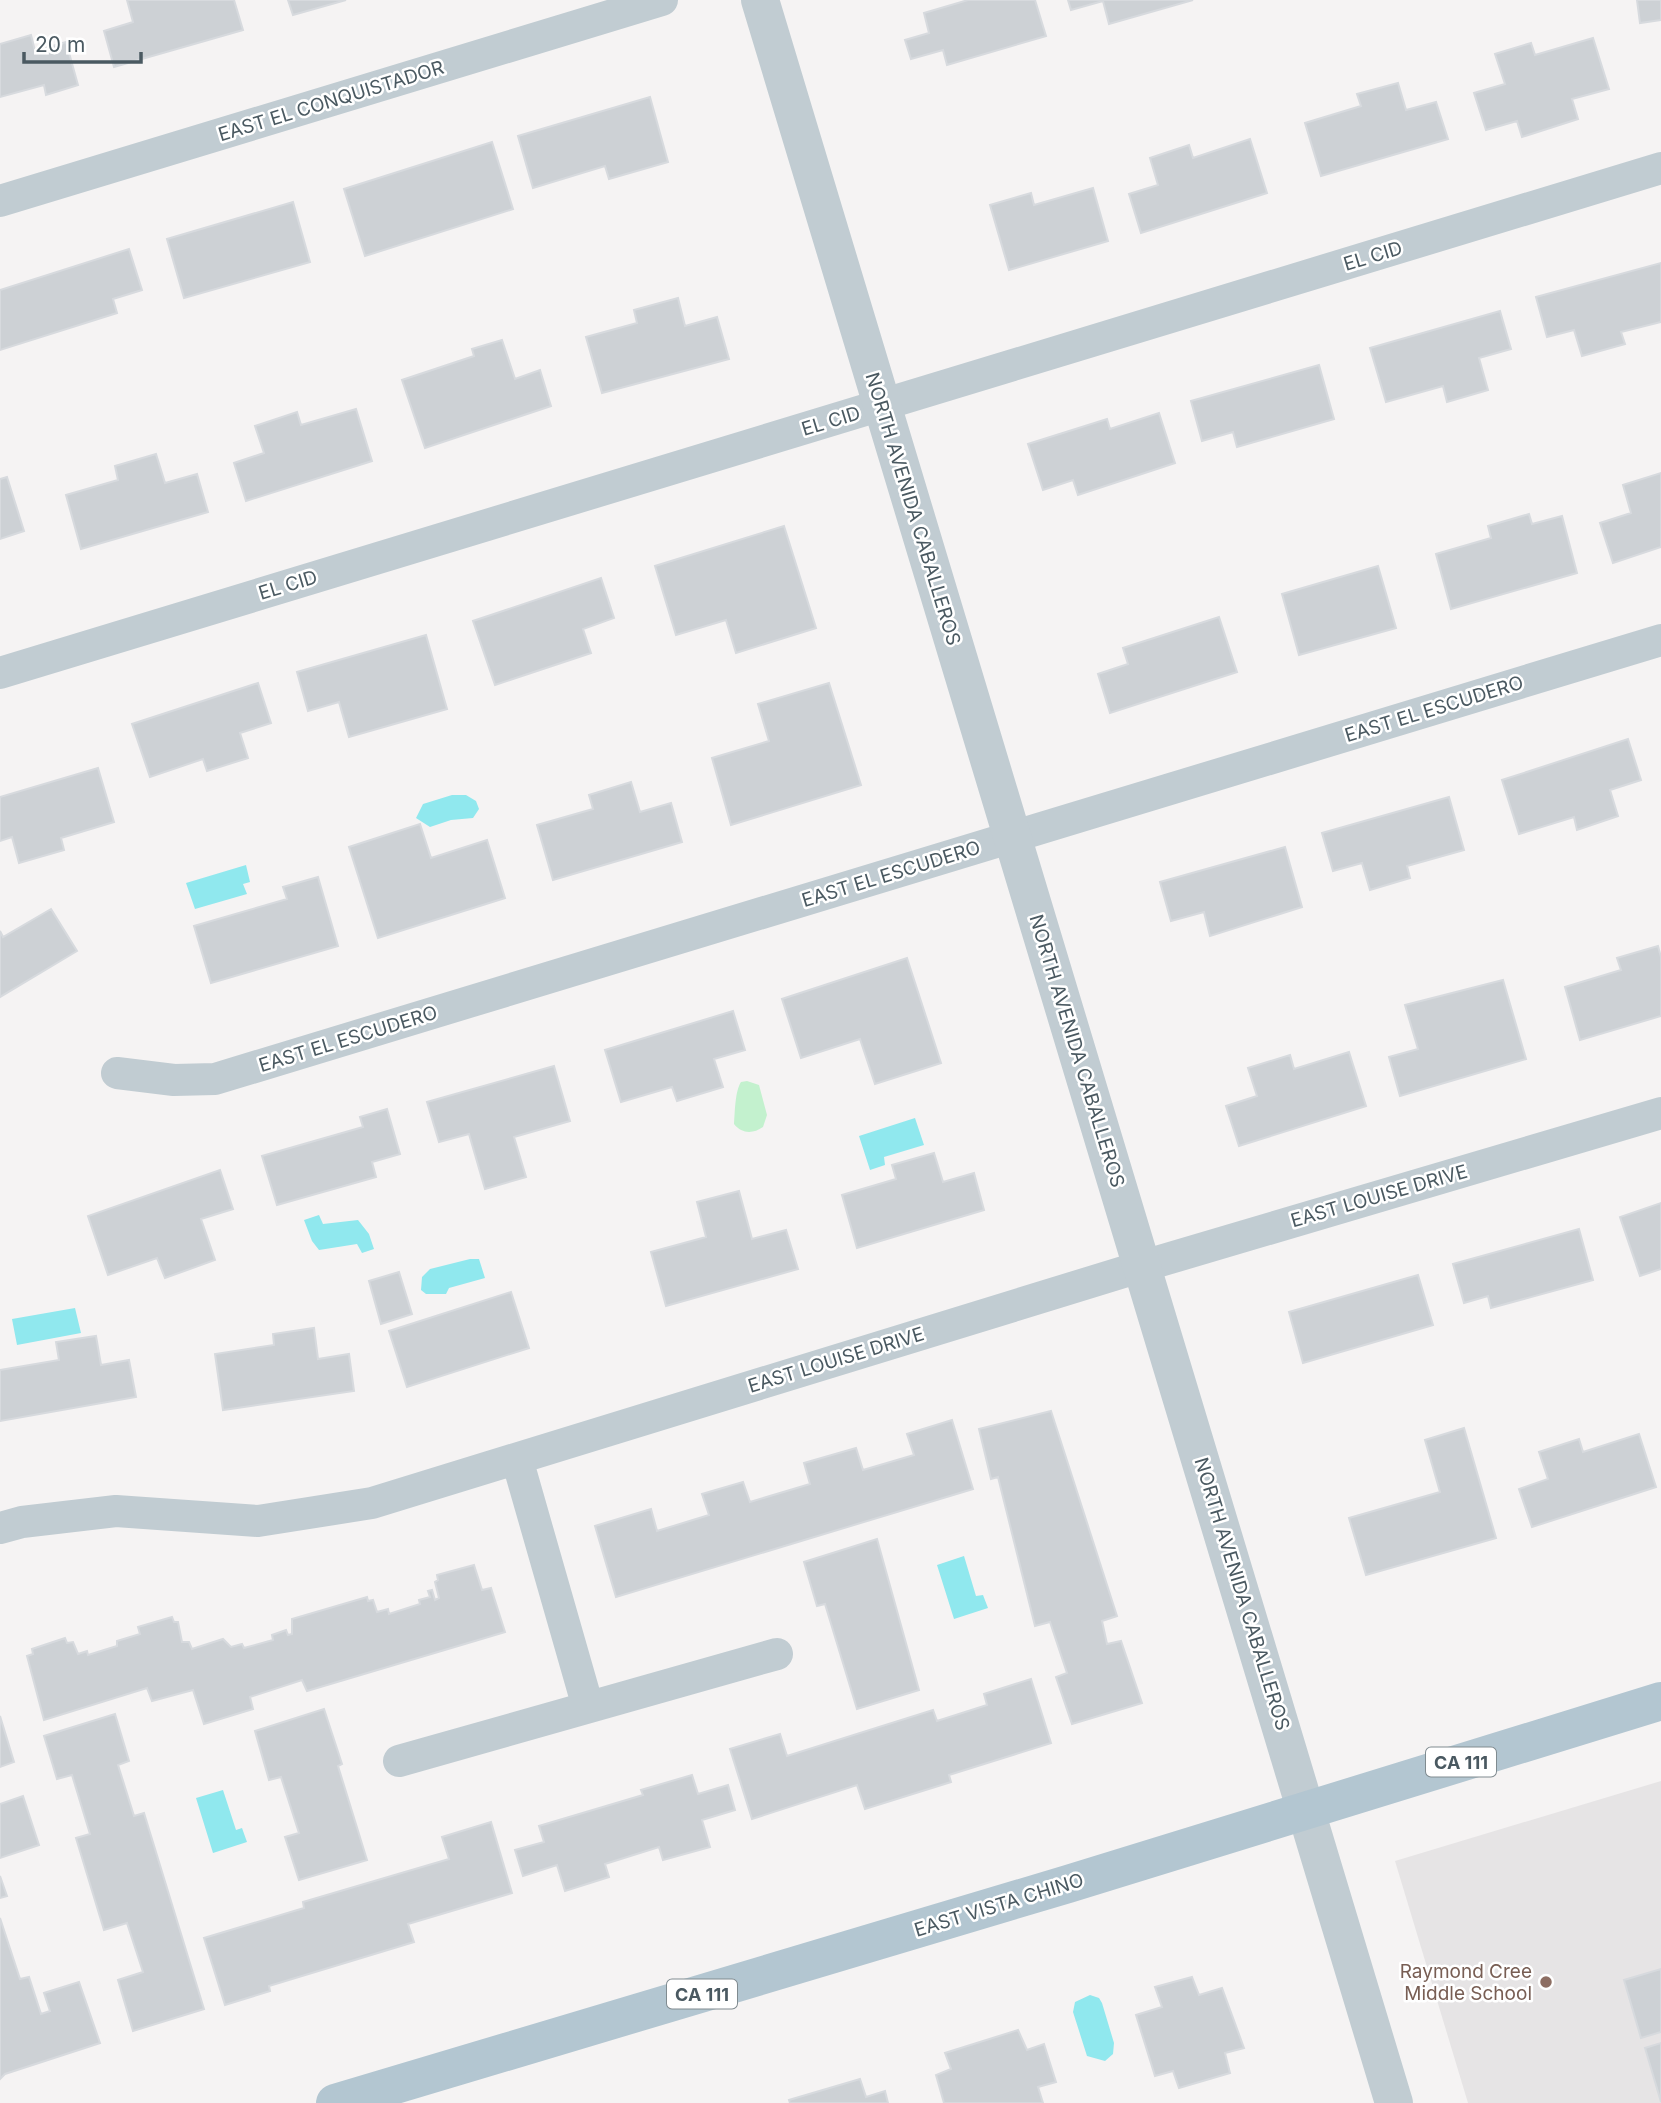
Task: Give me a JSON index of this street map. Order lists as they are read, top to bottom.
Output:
{
  "streets": {
    "main road": ["CA 111", "EAST VISTA CHINO"],
    "street": [
      "EAST EL CONQUISTADOR",
      "EL CID",
      "NORTH AVENIDA CABALLEROS",
      "EAST EL ESCUDERO",
      "EAST LOUISE DRIVE"
    ]
  },
  "crossings": [
    ["EL CID", "NORTH AVENIDA CABALLEROS"],
    ["NORTH AVENIDA CABALLEROS", "EAST EL ESCUDERO"],
    ["NORTH AVENIDA CABALLEROS", "EAST LOUISE DRIVE"],
    ["NORTH AVENIDA CABALLEROS", "EAST VISTA CHINO"]
  ],
  "places": ["Raymond Cree Middle School"],
  "scale_bar": "20 m"
}
